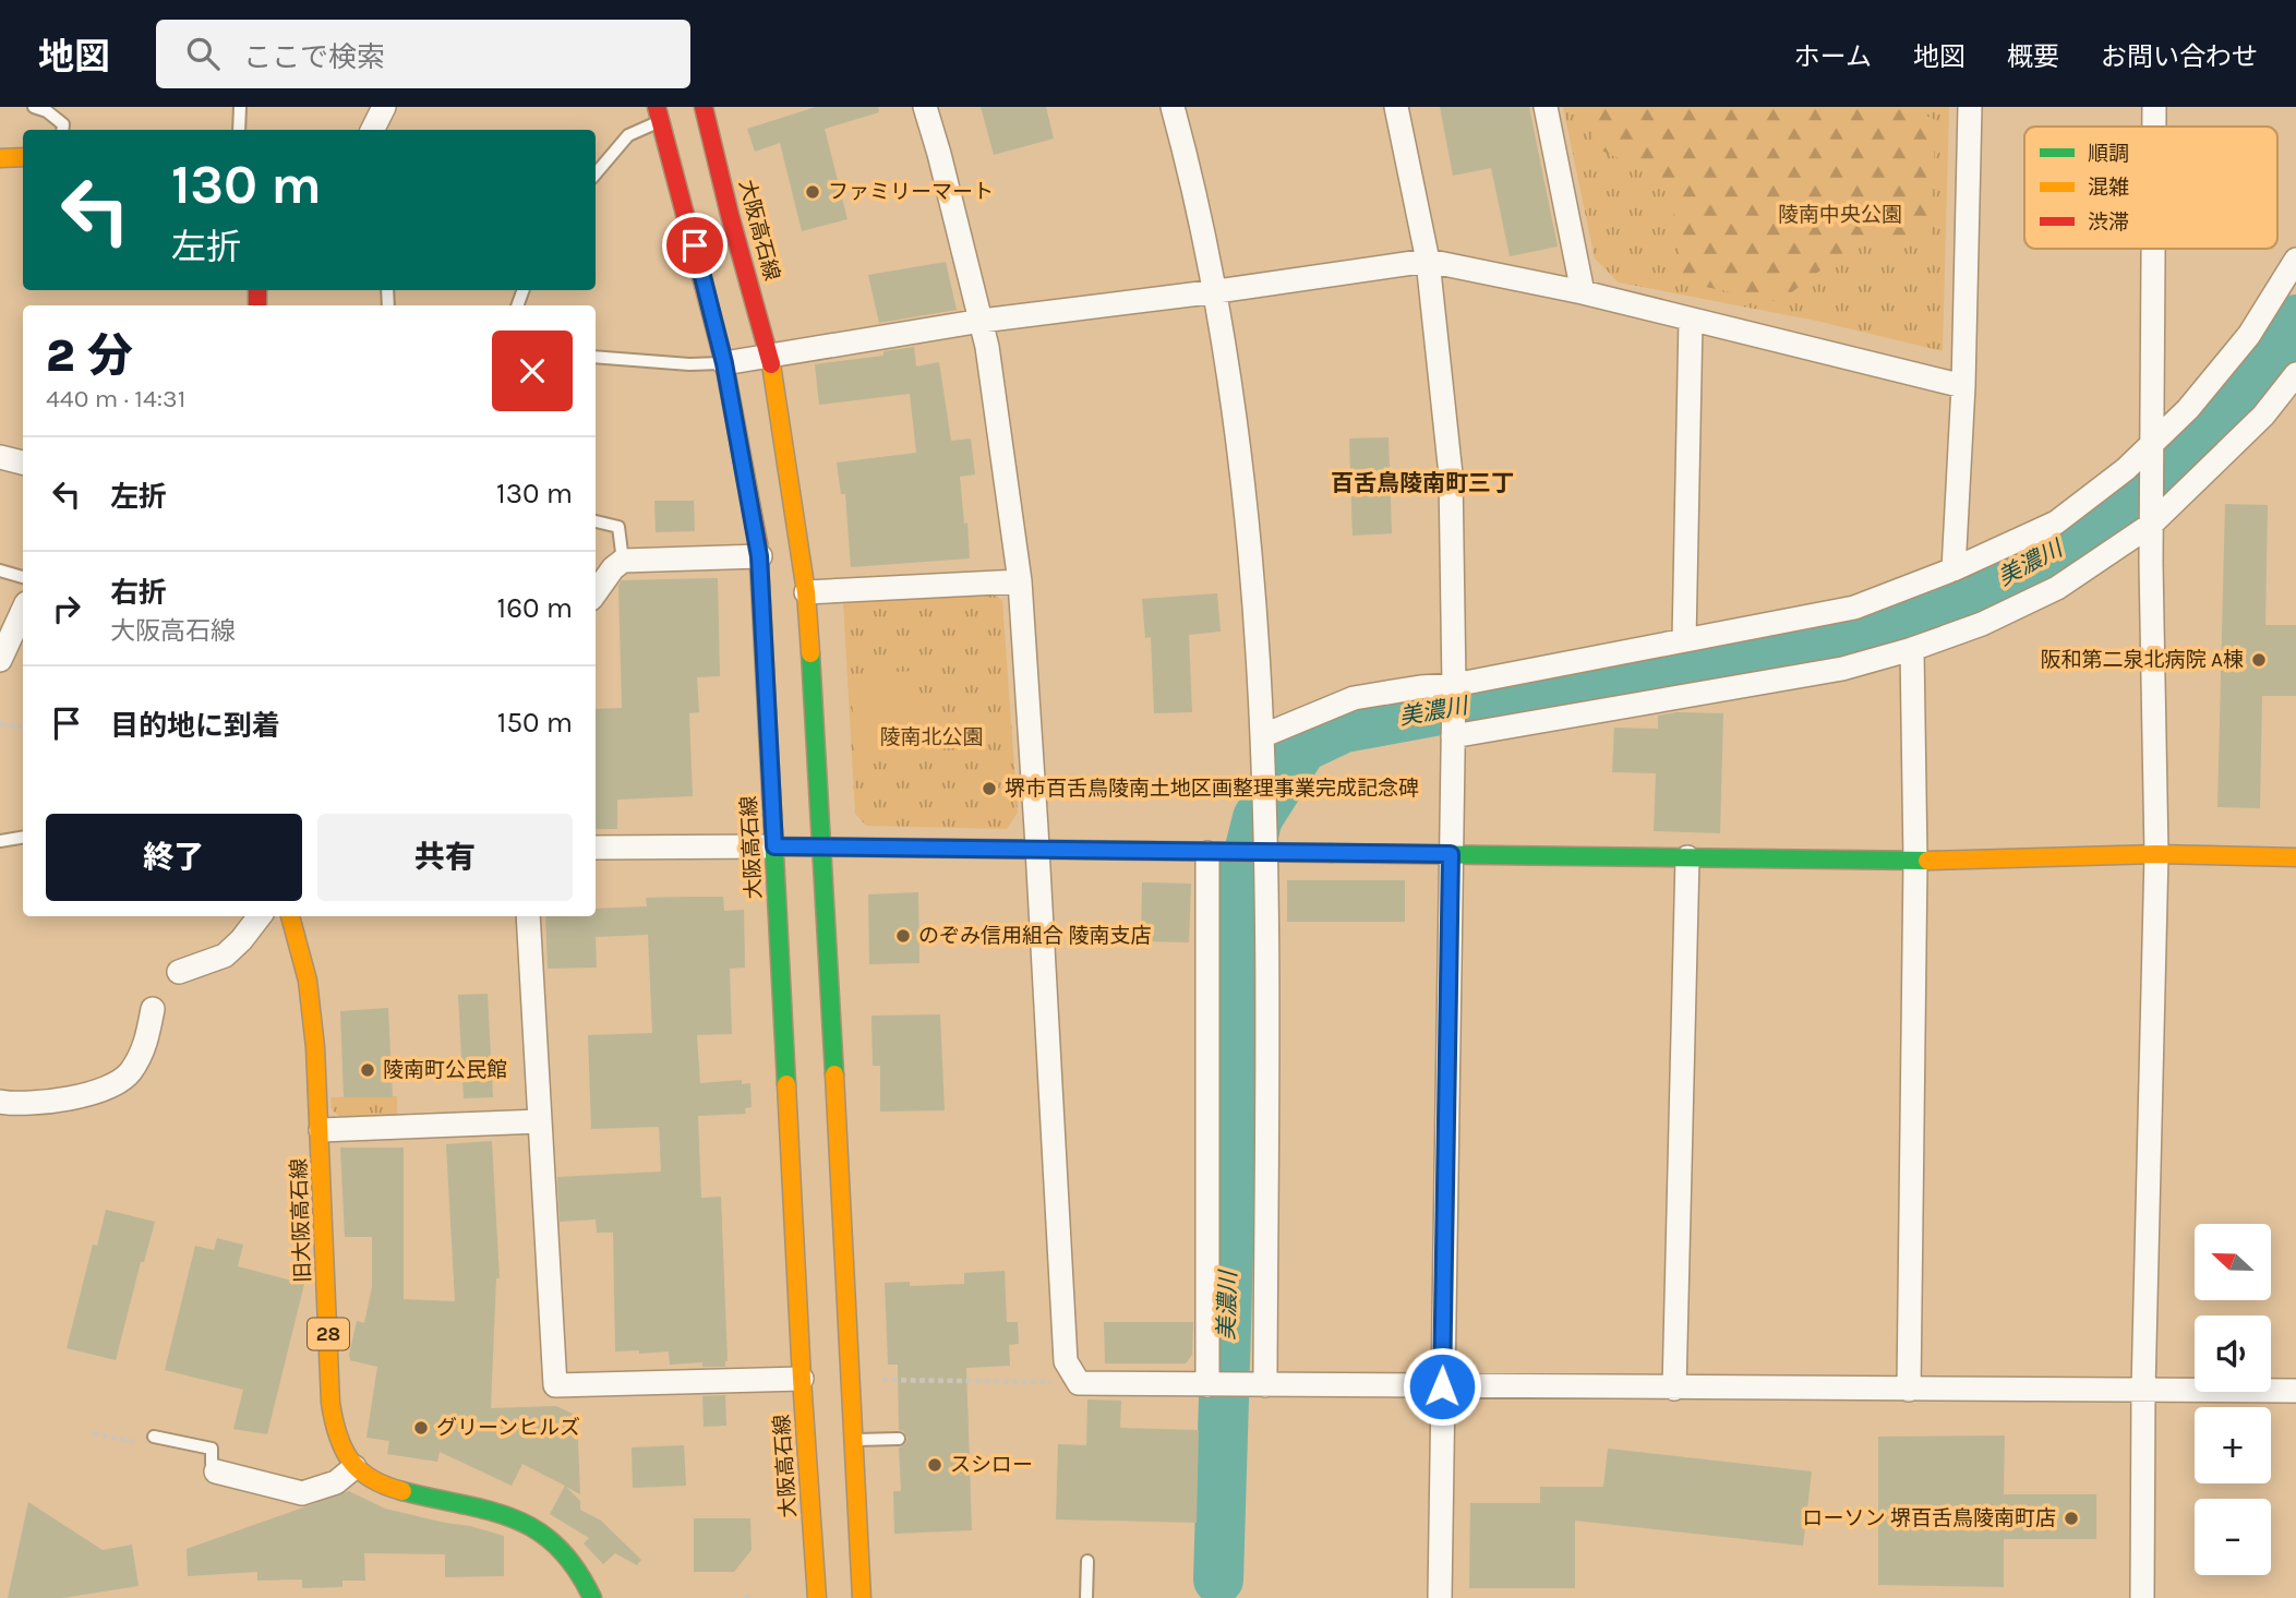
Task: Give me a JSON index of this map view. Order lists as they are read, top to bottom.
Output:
{
  "streets": {
    "main road": ["大阪高石線", "旧大阪高石線", "28"]
  },
  "districts": ["百舌鳥陵南町三丁"],
  "water": ["美濃川"],
  "parks": ["陵南中央公園", "陵南北公園"],
  "places": [
    "ファミリーマート",
    "阪和第二泉北病院 A棟",
    "堺市百舌鳥陵南土地区画整理事業完成記念碑",
    "のぞみ信用組合 陵南支店",
    "陵南町公民館",
    "グリーンヒルズ",
    "スシロー",
    "ローソン 堺百舌鳥陵南町店"
  ],
  "legend": ["順調", "混雑", "渋滞"],
  "north": "left",
  "page": {
    "header": "地図",
    "search": "ここで検索",
    "nav": [
      "ホーム",
      "地図",
      "概要",
      "お問い合わせ"
    ],
    "turn": ["130 m", "左折"],
    "heading": ["2 分", "440 m · 14:31"],
    "list": [
      {
        "name": "左折",
        "value": "130 m"
      },
      {
        "name": "右折",
        "note": "大阪高石線",
        "value": "160 m"
      },
      {
        "name": "目的地に到着",
        "value": "150 m"
      }
    ],
    "buttons": ["終了", "共有"],
    "map_buttons": ["+", "−"]
  }
}
